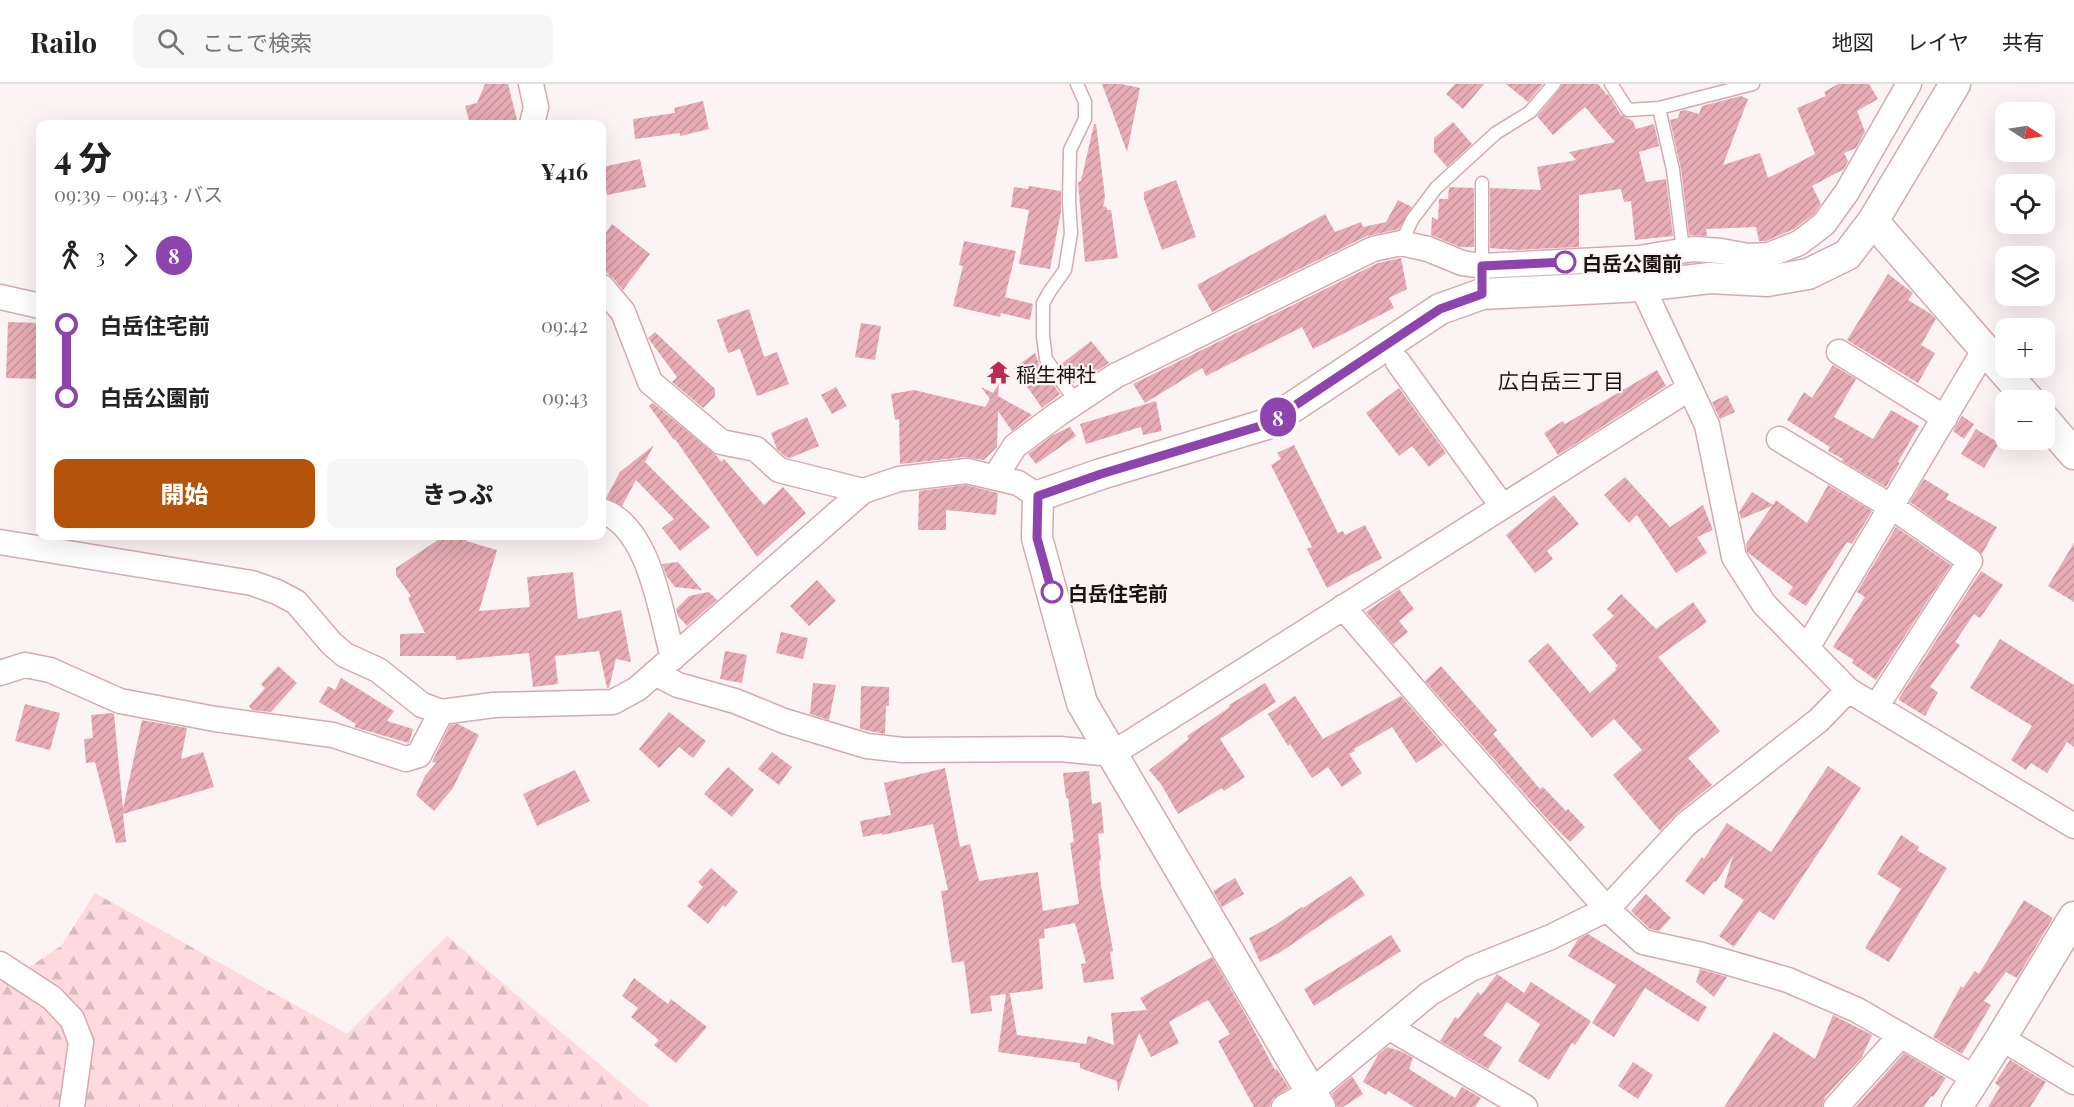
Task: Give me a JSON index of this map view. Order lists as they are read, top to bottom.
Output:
{
  "districts": ["広白岳三丁目"],
  "places": {
    "other": ["白岳公園前", "白岳住宅前"],
    "temple": ["稲生神社"]
  },
  "lines": ["bus line 8"],
  "north": "right",
  "page": {
    "header": "Railo",
    "search": "ここで検索",
    "nav": ["地図", "レイヤ", "共有"],
    "on_map": "8",
    "map_buttons": ["+", "−"],
    "heading": ["4 分", "09:39 – 09:43 · バス", "¥416"],
    "legs": ["3", "8"],
    "list": [
      {
        "name": "白岳住宅前",
        "value": "09:42"
      },
      {
        "name": "白岳公園前",
        "value": "09:43"
      }
    ],
    "buttons": ["開始", "きっぷ"]
  }
}
